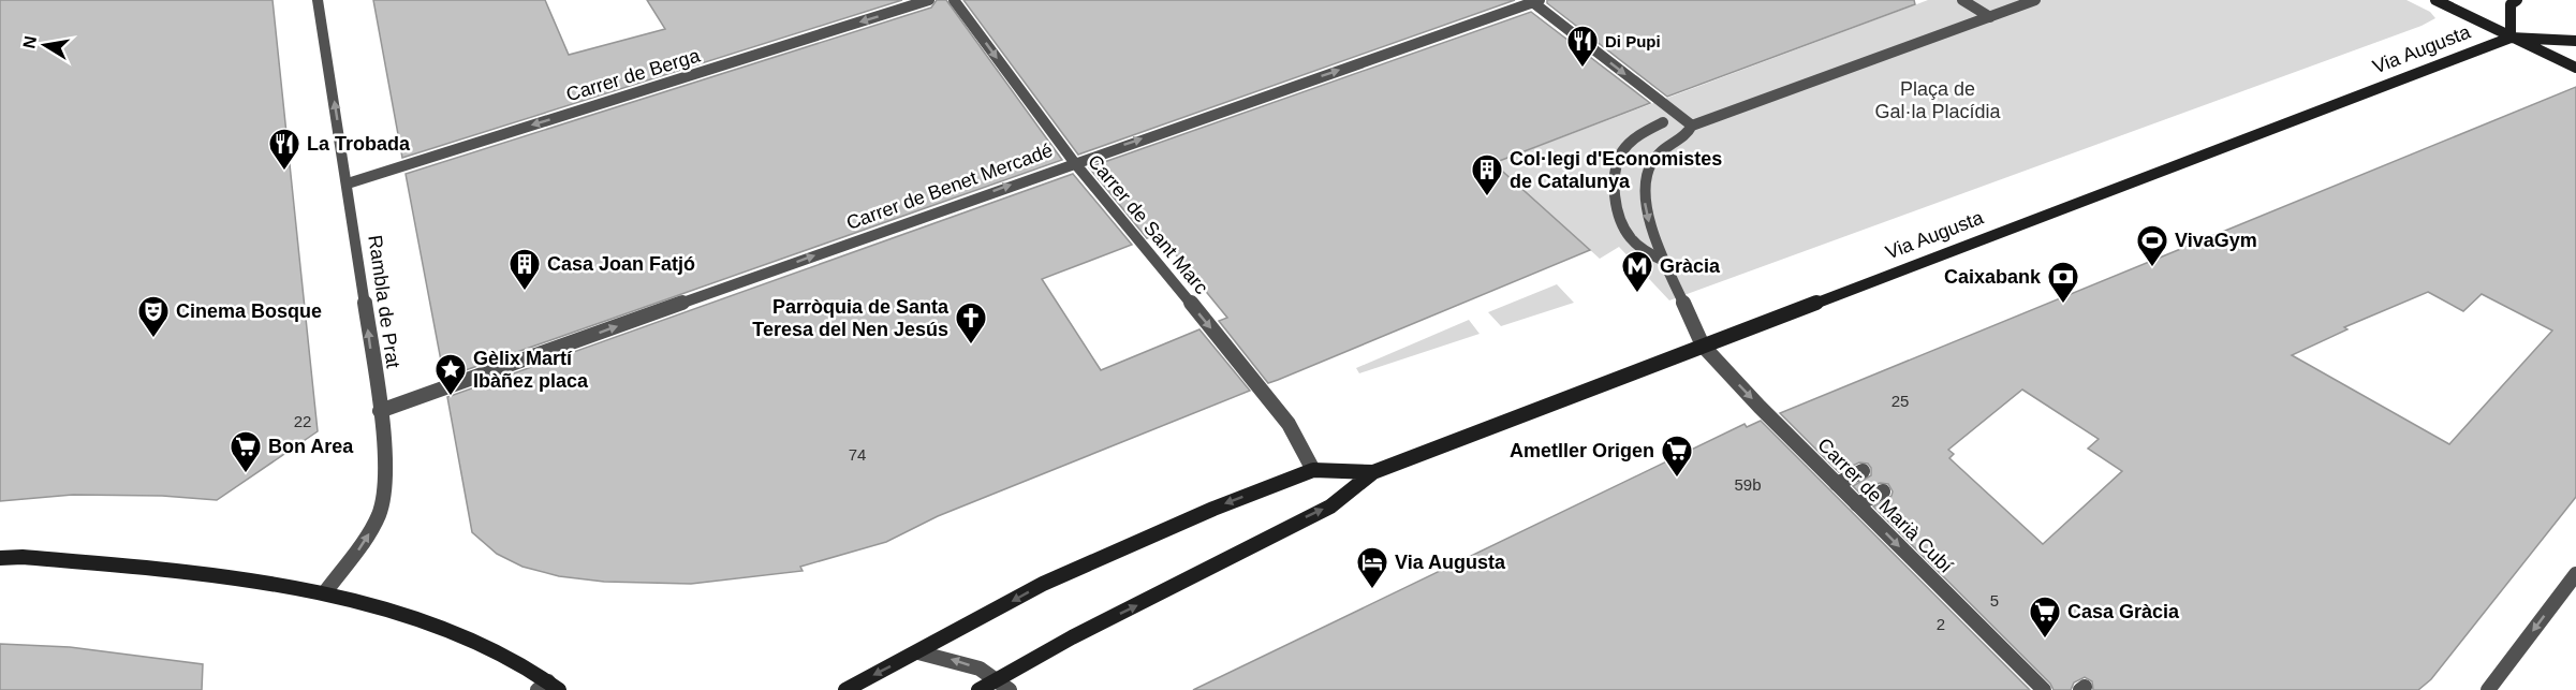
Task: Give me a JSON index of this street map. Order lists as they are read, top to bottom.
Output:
{
  "streets": {
    "main road": ["Via Augusta"],
    "street": [
      "Carrer de Berga",
      "Carrer de Benet Mercadé",
      "Carrer de Sant Marc",
      "Rambla de Prat",
      "Carrer de Marià Cubí"
    ]
  },
  "crossings": [
    ["Via Augusta", "Carrer de Sant Marc"],
    ["Via Augusta", "Carrer de Marià Cubí"],
    ["Carrer de Berga", "Rambla de Prat"],
    ["Carrer de Benet Mercadé", "Carrer de Sant Marc"],
    ["Carrer de Benet Mercadé", "Rambla de Prat"]
  ],
  "one_way": [
    "Carrer de Berga",
    "Carrer de Benet Mercadé",
    "Carrer de Sant Marc",
    "Rambla de Prat",
    "Carrer de Marià Cubí"
  ],
  "parks": ["Plaça de Gal·la Placídia"],
  "places": {
    "restaurant": ["Di Pupi", "La Trobada"],
    "building": ["Col·legi d'Economistes de Catalunya", "Casa Joan Fatjó"],
    "sports": ["VivaGym"],
    "metro station": ["Gràcia"],
    "bank": ["Caixabank"],
    "theatre": ["Cinema Bosque"],
    "church": ["Parròquia de Santa Teresa del Nen Jesús"],
    "place": ["Gèlix Martí Ibàñez placa"],
    "supermarket": ["Bon Area", "Ametller Origen", "Casa Gràcia"],
    "hotel": ["Via Augusta"]
  },
  "house_numbers": [
    "25",
    "22",
    "74",
    "59b",
    "5",
    "2"
  ],
  "north": "left"
}
